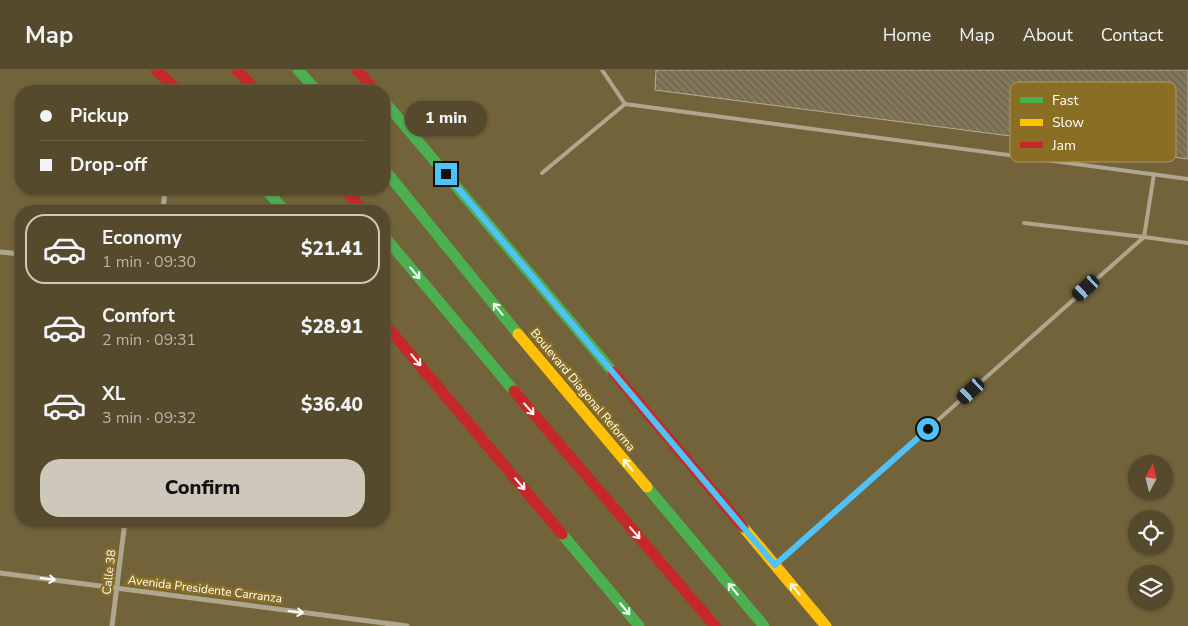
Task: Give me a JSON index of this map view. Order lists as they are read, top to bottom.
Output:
{
  "streets": {
    "main road": ["Boulevard Diagonal Reforma"],
    "street": ["Calle 38", "Avenida Presidente Carranza"]
  },
  "crossings": [
    ["Calle 38", "Avenida Presidente Carranza"]
  ],
  "one_way": ["Avenida Presidente Carranza"],
  "legend": ["Fast", "Slow", "Jam"],
  "north": "top",
  "page": {
    "header": "Map",
    "nav": [
      "Home",
      "Map",
      "About",
      "Contact"
    ],
    "banner": ["Pickup", "Drop-off"],
    "bubble": "1 min",
    "list": [
      {
        "name": "Economy",
        "note": "1 min · 09:30",
        "value": "$21.41"
      },
      {
        "name": "Comfort",
        "note": "2 min · 09:31",
        "value": "$28.91"
      },
      {
        "name": "XL",
        "note": "3 min · 09:32",
        "value": "$36.40"
      }
    ],
    "buttons": "Confirm"
  }
}
